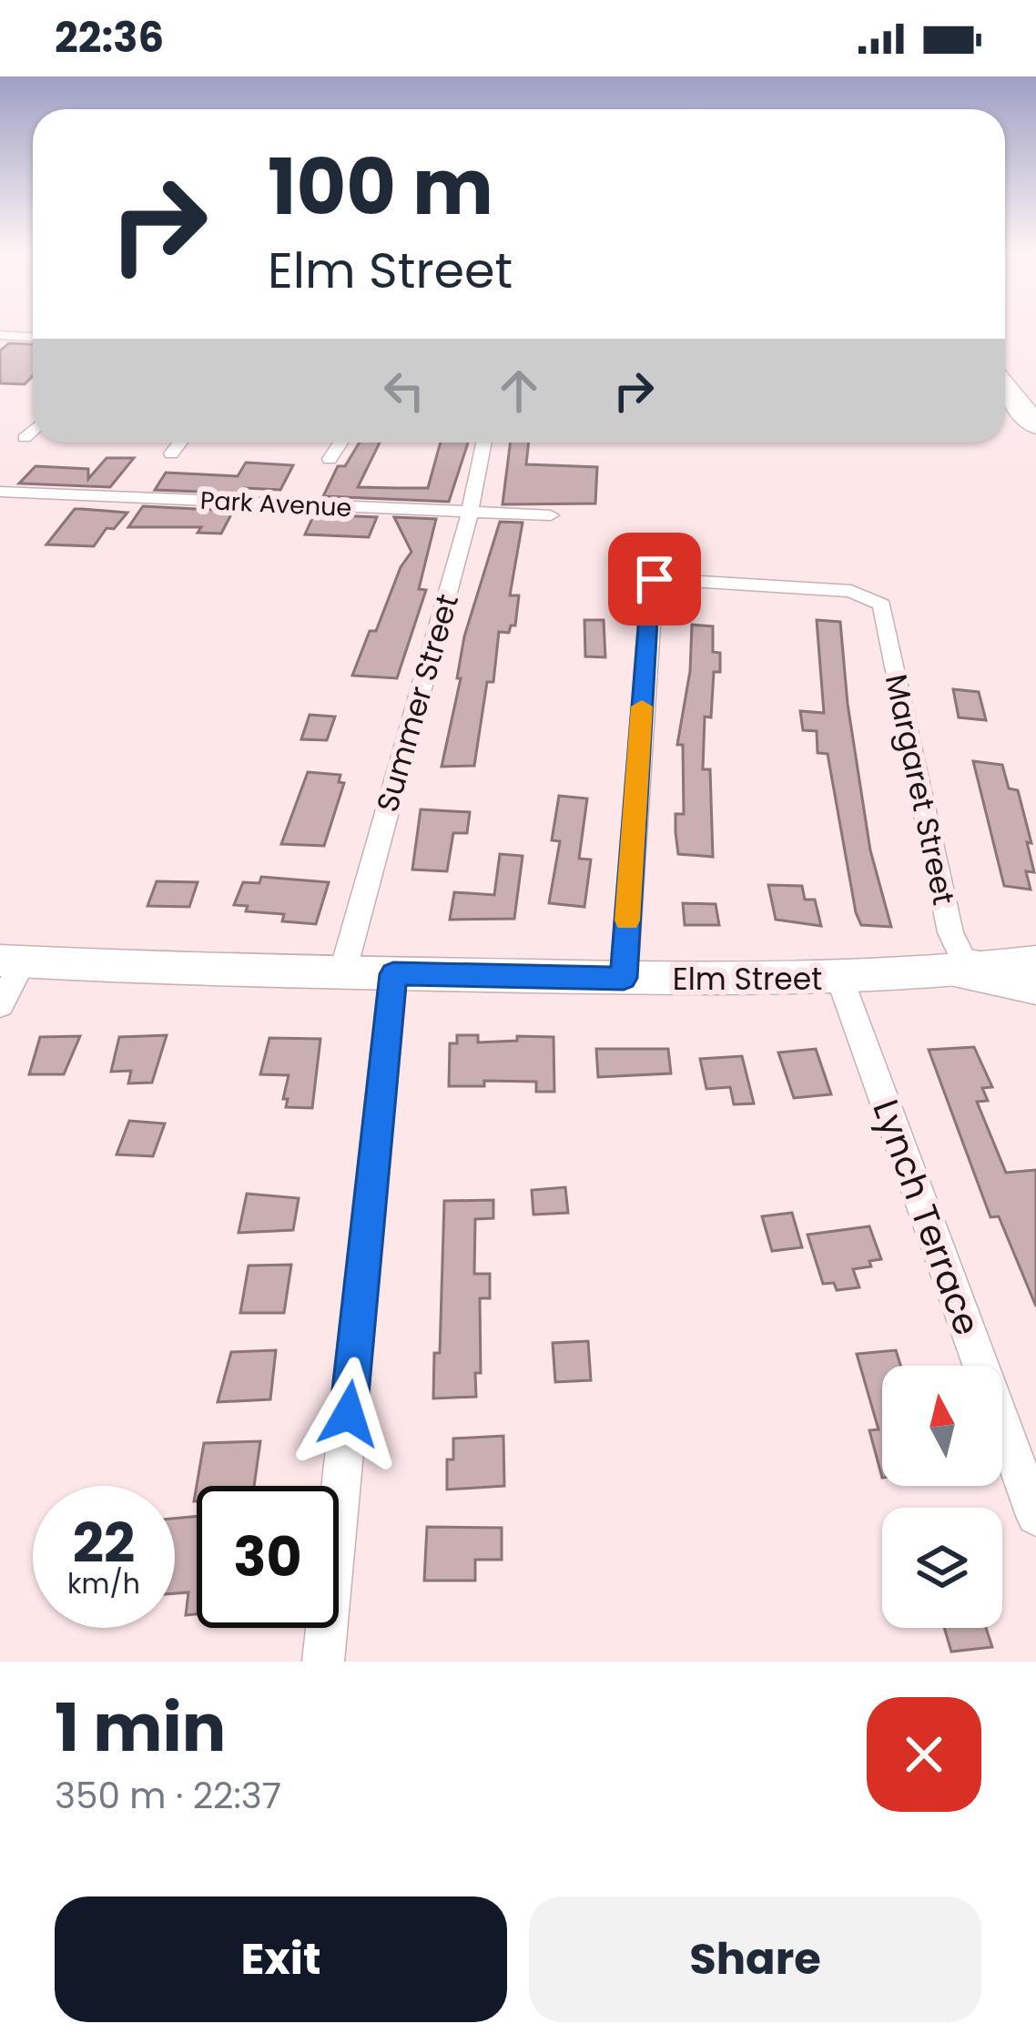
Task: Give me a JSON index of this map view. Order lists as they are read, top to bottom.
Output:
{
  "streets": {
    "main road": ["Elm Street"],
    "street": [
      "Park Avenue",
      "Summer Street",
      "Margaret Street",
      "Lynch Terrace"
    ]
  },
  "crossings": [
    ["Park Avenue", "Summer Street"],
    ["Summer Street", "Elm Street"],
    ["Margaret Street", "Elm Street"],
    ["Elm Street", "Lynch Terrace"]
  ],
  "north": "top",
  "page": {
    "status": "22:36",
    "turn": ["100 m", "Elm Street"],
    "speed": "22 km/h",
    "limit": "30",
    "heading": ["1 min", "350 m · 22:37"],
    "buttons": ["Exit", "Share"]
  }
}
